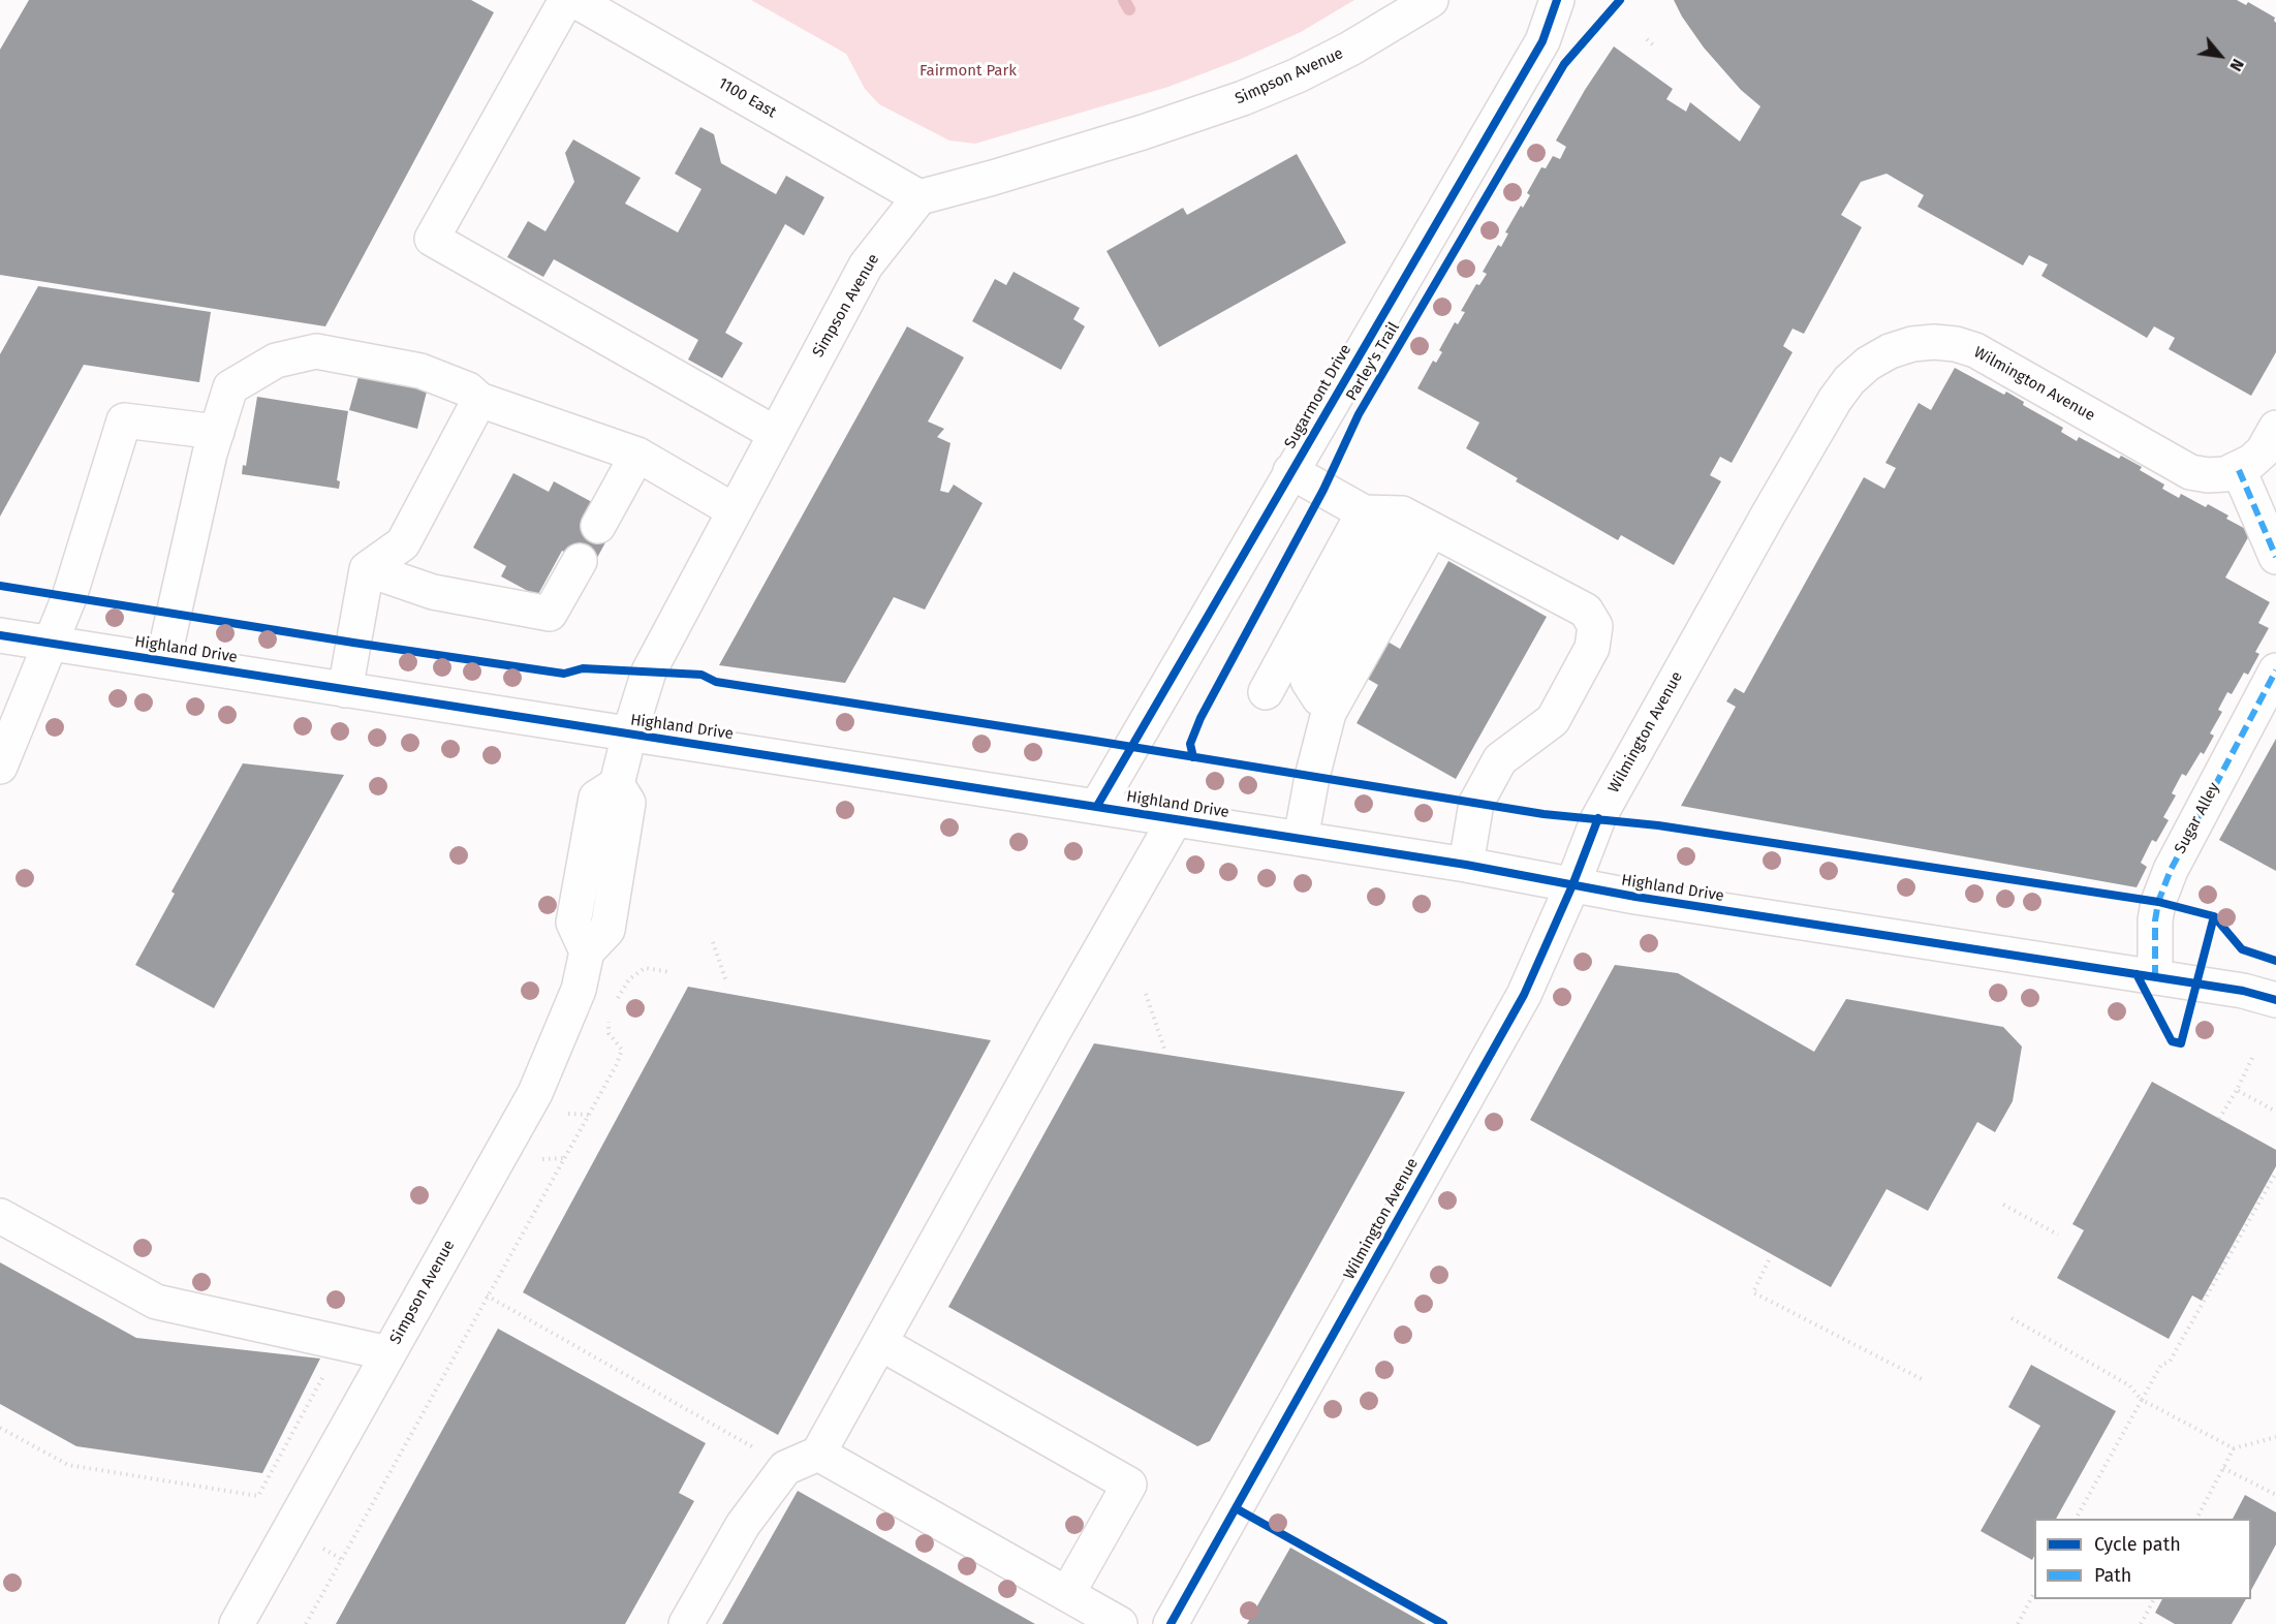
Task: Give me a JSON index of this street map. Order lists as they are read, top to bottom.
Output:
{
  "streets": {
    "street": [
      "Simpson Avenue",
      "1100 East",
      "Wilmington Avenue",
      "Sugarmont Drive",
      "Highland Drive",
      "Sugar Alley"
    ],
    "cycle path": ["Parley's Trail"]
  },
  "crossings": [
    ["Simpson Avenue", "1100 East"],
    ["Simpson Avenue", "Highland Drive"],
    ["Wilmington Avenue", "Highland Drive"],
    ["Sugarmont Drive", "Highland Drive"],
    ["Highland Drive", "Sugar Alley"]
  ],
  "parks": ["Fairmont Park"],
  "legend": ["Cycle path", "Path"],
  "north": "bottom right"
}
